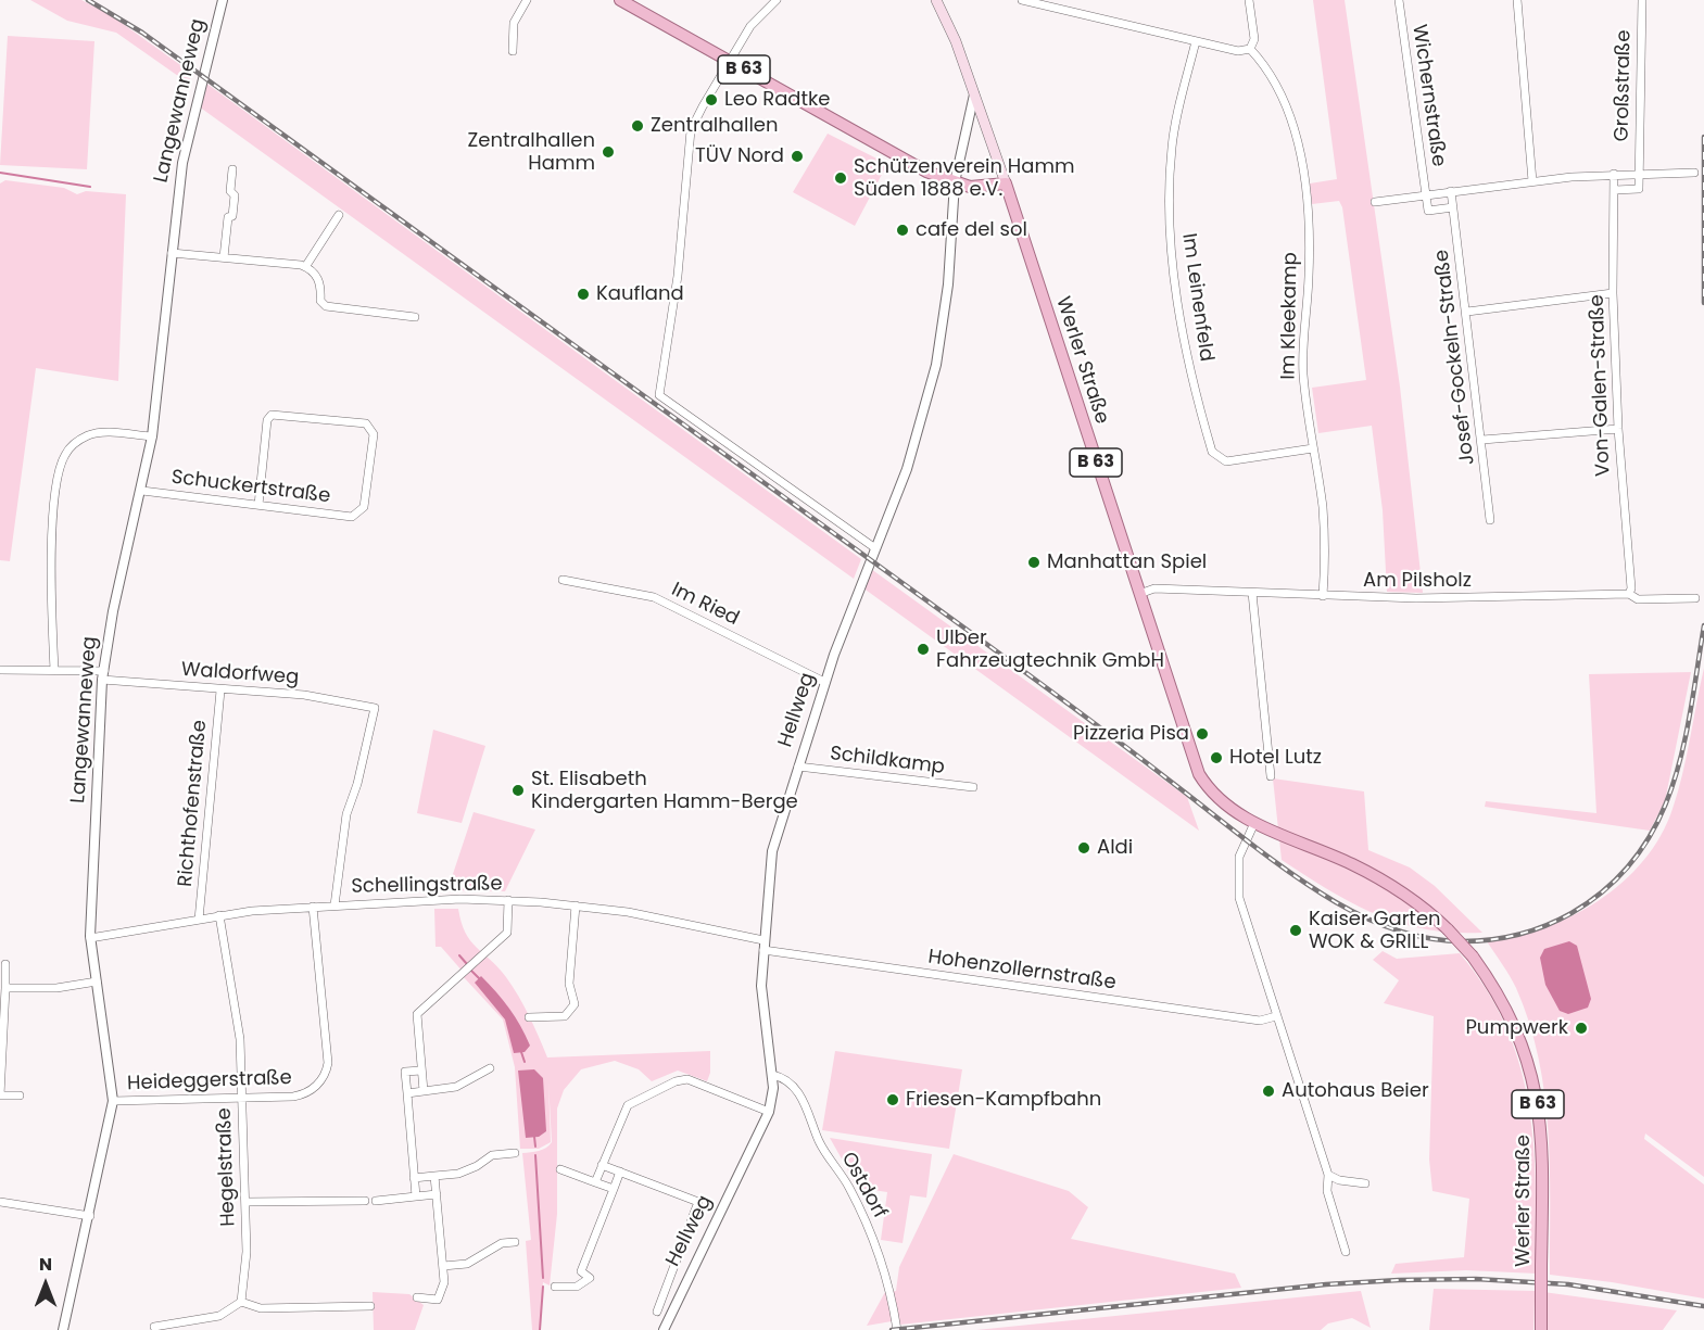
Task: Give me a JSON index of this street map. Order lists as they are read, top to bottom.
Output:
{
  "streets": {
    "main road": ["B 63", "Werler Straße"],
    "street": [
      "Großstraße",
      "Wichernstraße",
      "Langewanneweg",
      "Im Leinenfeld",
      "Im Kleekamp",
      "Josef-Gockeln-Straße",
      "Von-Galen-Straße",
      "Schuckertstraße",
      "Am Pilsholz",
      "Im Ried",
      "Waldorfweg",
      "Hellweg",
      "Schildkamp",
      "Richthofenstraße",
      "Schellingstraße",
      "Hohenzollernstraße",
      "Heideggerstraße",
      "Hegelstraße",
      "Ostdorf"
    ]
  },
  "crossings": [
    ["B 63", "Werler Straße"],
    ["B 63", "Hellweg"],
    ["Langewanneweg", "Schuckertstraße"],
    ["Langewanneweg", "Waldorfweg"],
    ["Langewanneweg", "Schellingstraße"],
    ["Langewanneweg", "Heideggerstraße"],
    ["Im Leinenfeld", "Im Kleekamp"],
    ["Im Kleekamp", "Am Pilsholz"],
    ["Werler Straße", "Am Pilsholz"],
    ["Werler Straße", "Hellweg"],
    ["Von-Galen-Straße", "Am Pilsholz"],
    ["Im Ried", "Hellweg"],
    ["Waldorfweg", "Richthofenstraße"],
    ["Waldorfweg", "Schellingstraße"],
    ["Hellweg", "Schildkamp"],
    ["Hellweg", "Schellingstraße"],
    ["Hellweg", "Hohenzollernstraße"],
    ["Hellweg", "Ostdorf"],
    ["Richthofenstraße", "Schellingstraße"],
    ["Schellingstraße", "Hohenzollernstraße"],
    ["Schellingstraße", "Heideggerstraße"],
    ["Schellingstraße", "Hegelstraße"],
    ["Heideggerstraße", "Hegelstraße"]
  ],
  "places": [
    "Leo Radtke",
    "Zentralhallen",
    "Zentralhallen Hamm",
    "TÜV Nord",
    "Schützenverein Hamm Süden 1888 e.V.",
    "cafe del sol",
    "Kaufland",
    "Manhattan Spiel",
    "Ulber Fahrzeugtechnik GmbH",
    "Pizzeria Pisa",
    "Hotel Lutz",
    "St. Elisabeth Kindergarten Hamm-Berge",
    "Aldi",
    "Kaiser Garten WOK & GRILL",
    "Pumpwerk",
    "Autohaus Beier",
    "Friesen-Kampfbahn"
  ],
  "north": "top"
}
